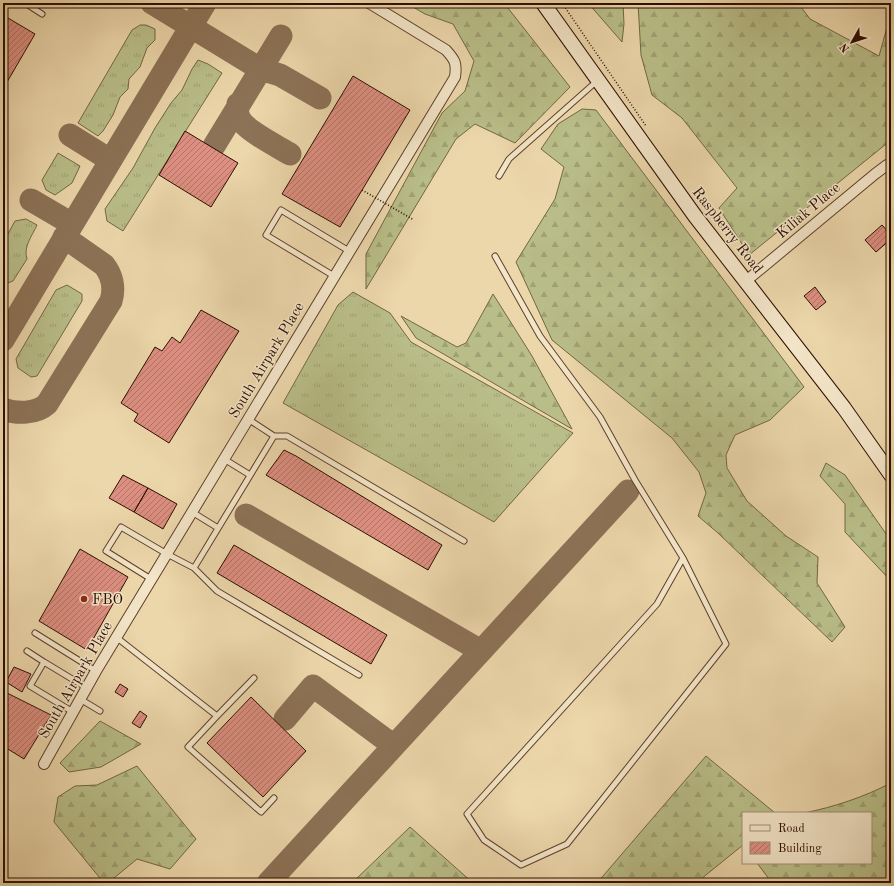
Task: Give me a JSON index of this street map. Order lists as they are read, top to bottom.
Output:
{
  "streets": {
    "street": ["Kiliak Place", "Raspberry Road", "South Airpark Place"]
  },
  "crossings": [
    ["Kiliak Place", "Raspberry Road"]
  ],
  "places": ["FBO"],
  "legend": ["Road", "Building"],
  "north": "bottom left"
}
